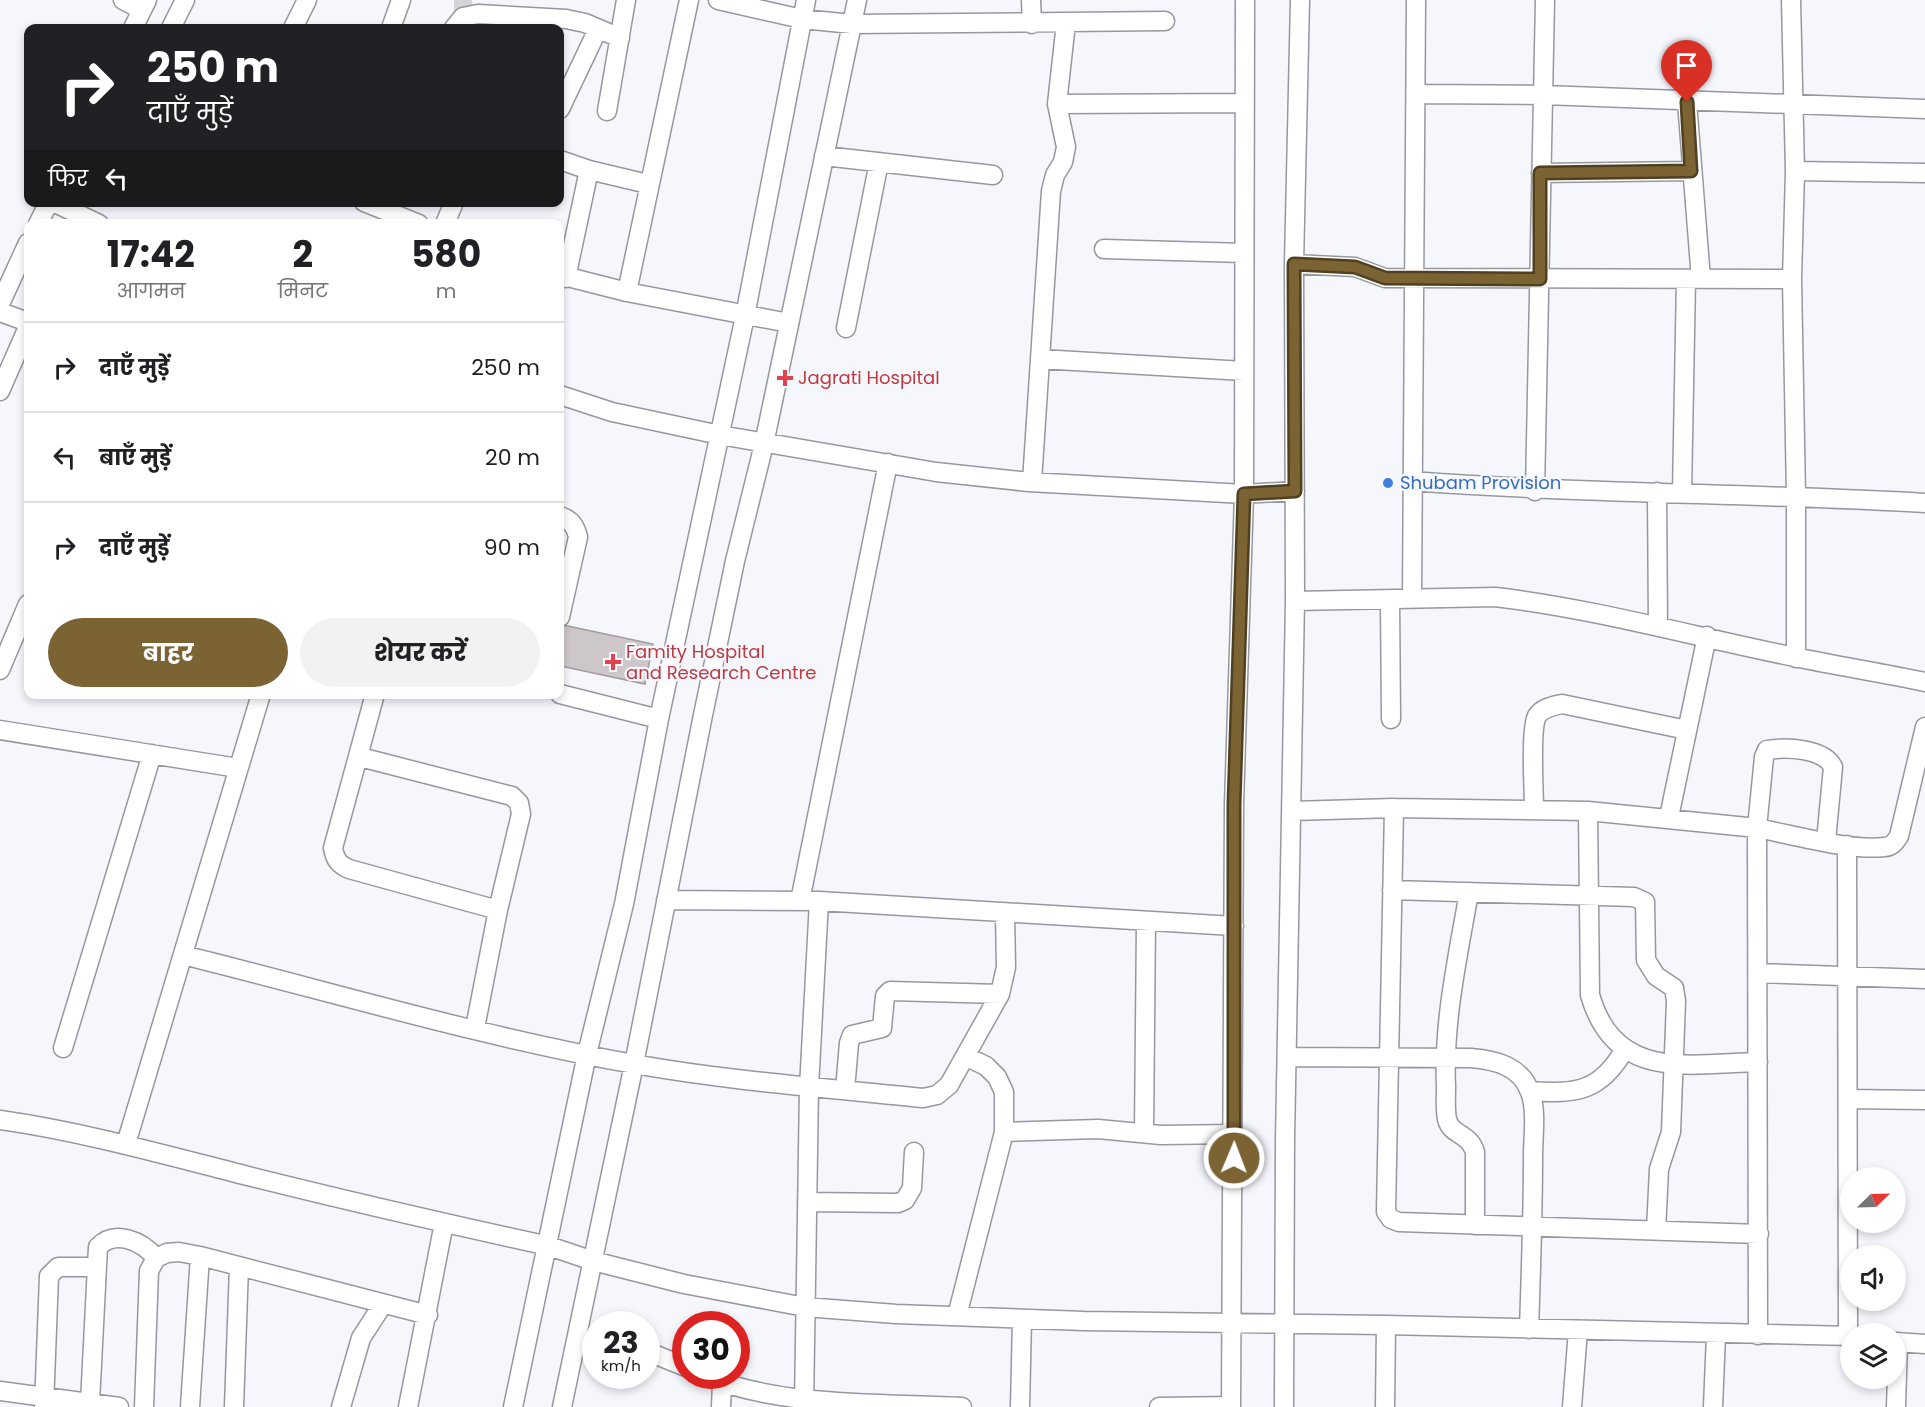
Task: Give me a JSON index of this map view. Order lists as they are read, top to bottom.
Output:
{
  "places": {
    "health": ["Jagrati Hospital", "Famity Hospital and Research Centre"],
    "other": ["Shubam Provision"]
  },
  "north": "top right",
  "page": {
    "turn": ["250 m", "दाएँ मुड़ें"],
    "then": "फिर",
    "eta": [
      "17:42",
      "आगमन",
      "2",
      "मिनट",
      "580",
      "m"
    ],
    "list": [
      {
        "name": "दाएँ मुड़ें",
        "value": "250 m"
      },
      {
        "name": "बाएँ मुड़ें",
        "value": "20 m"
      },
      {
        "name": "दाएँ मुड़ें",
        "value": "90 m"
      }
    ],
    "buttons": ["बाहर", "शेयर करें"],
    "speed": "23 km/h",
    "limit": "30"
  }
}
